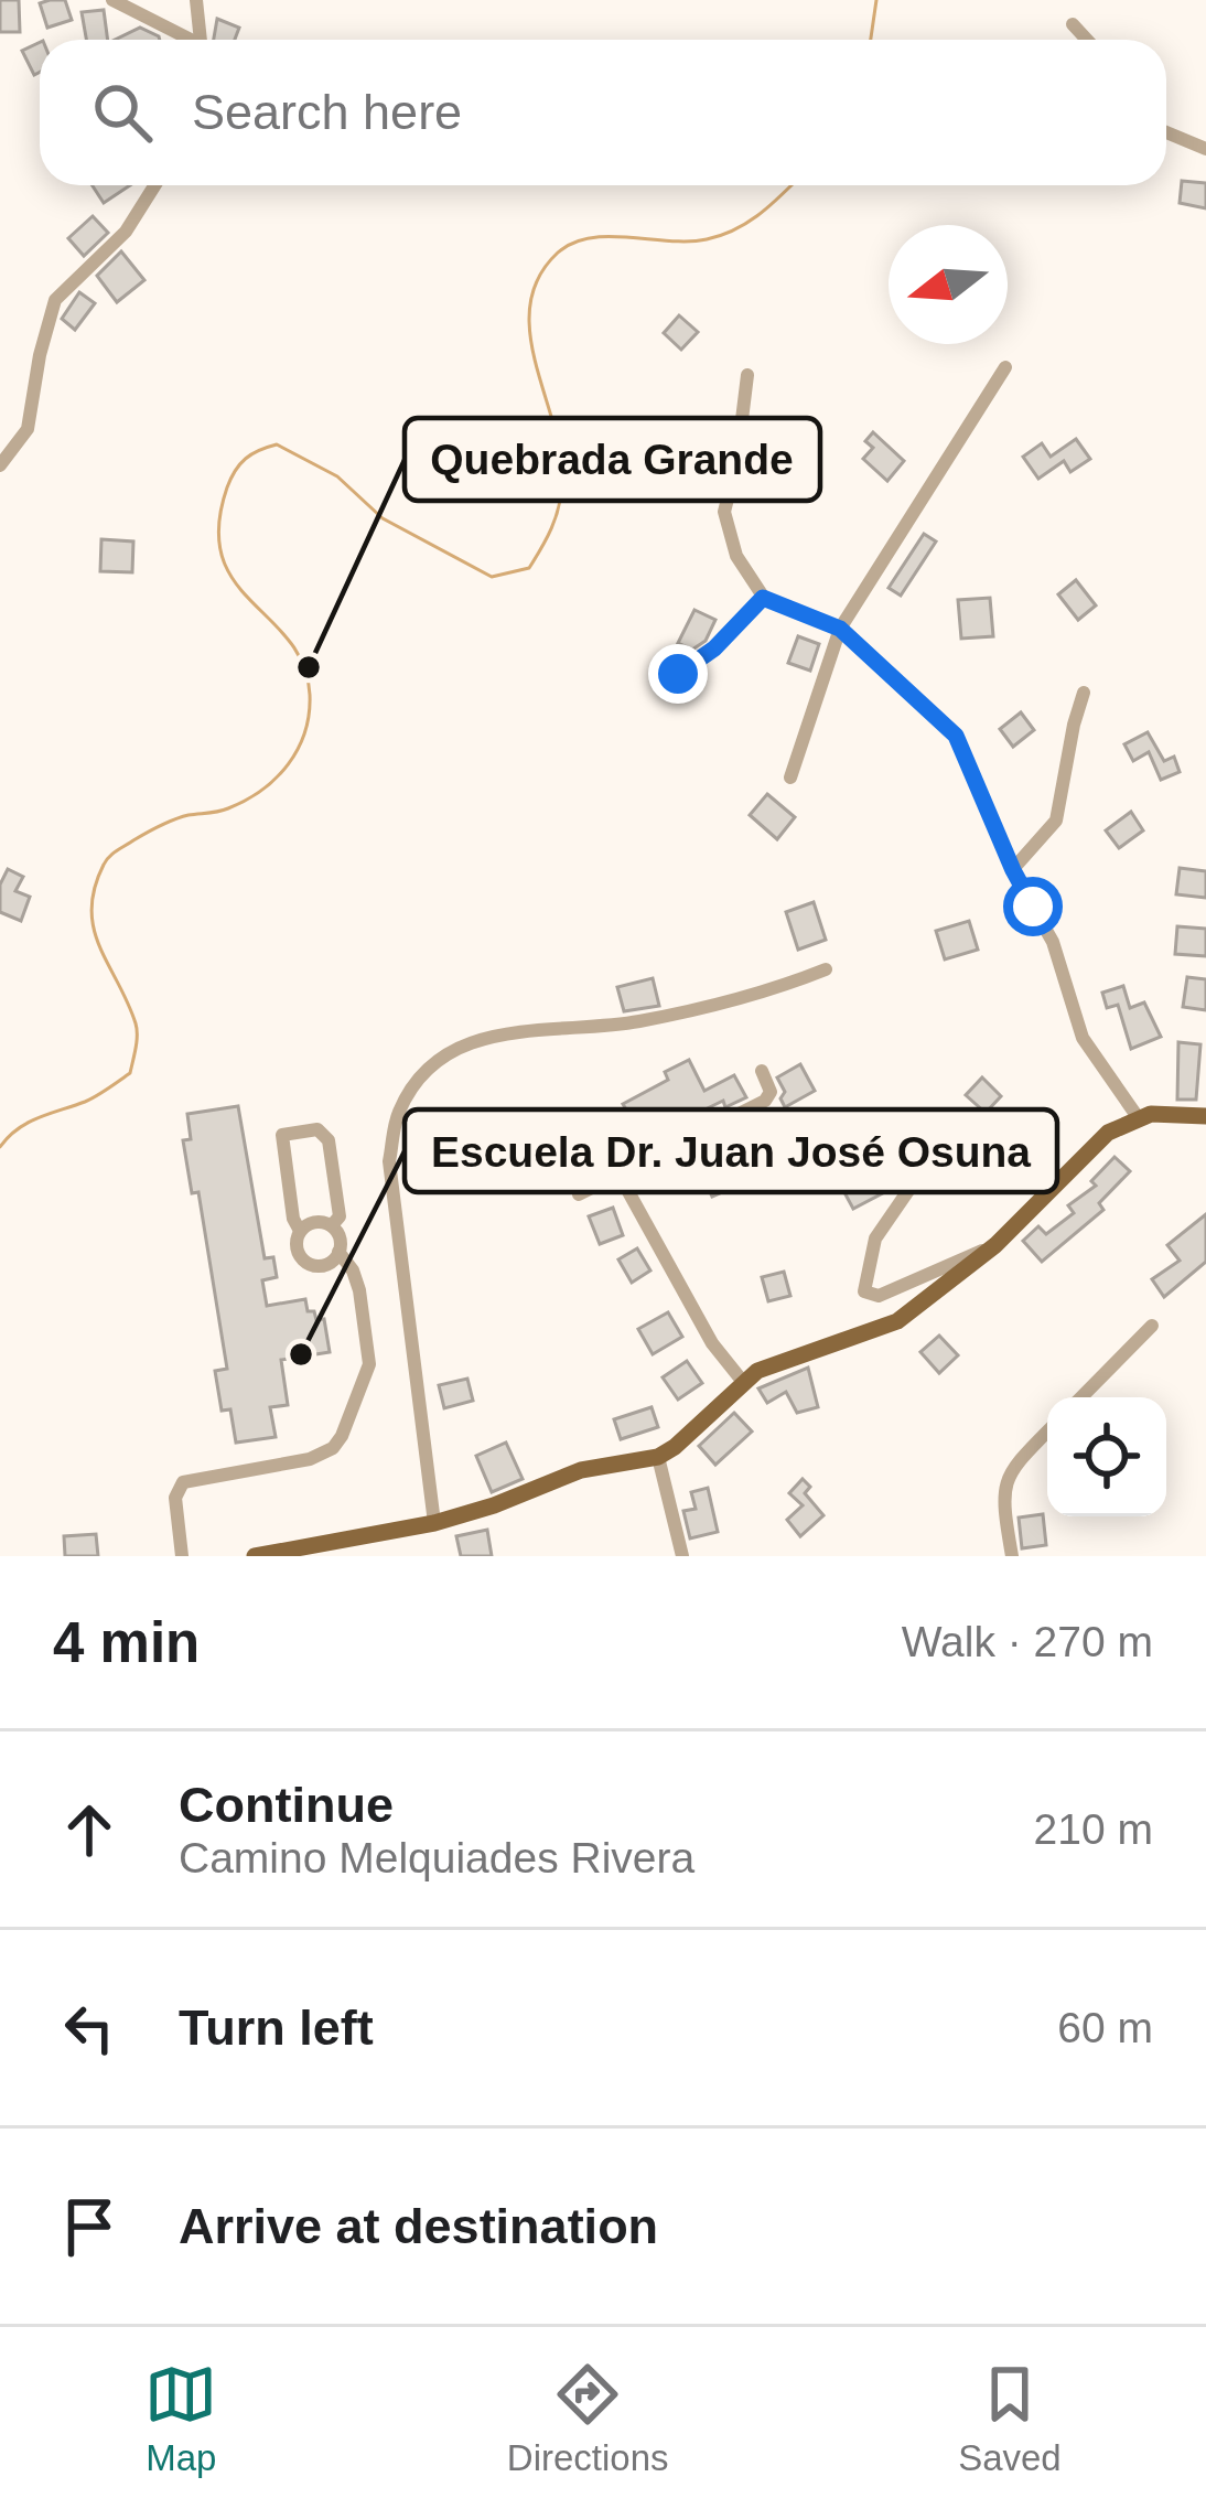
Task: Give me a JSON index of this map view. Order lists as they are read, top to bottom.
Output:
{
  "places": ["Quebrada Grande", "Escuela Dr. Juan José Osuna"],
  "north": "left",
  "page": {
    "search": "Search here",
    "heading": ["4 min", "Walk · 270 m"],
    "list": [
      ["Continue", "Camino Melquiades Rivera", "210 m"],
      ["Turn left", "60 m"],
      "Arrive at destination"
    ],
    "nav": ["Map", "Directions", "Saved"]
  }
}
